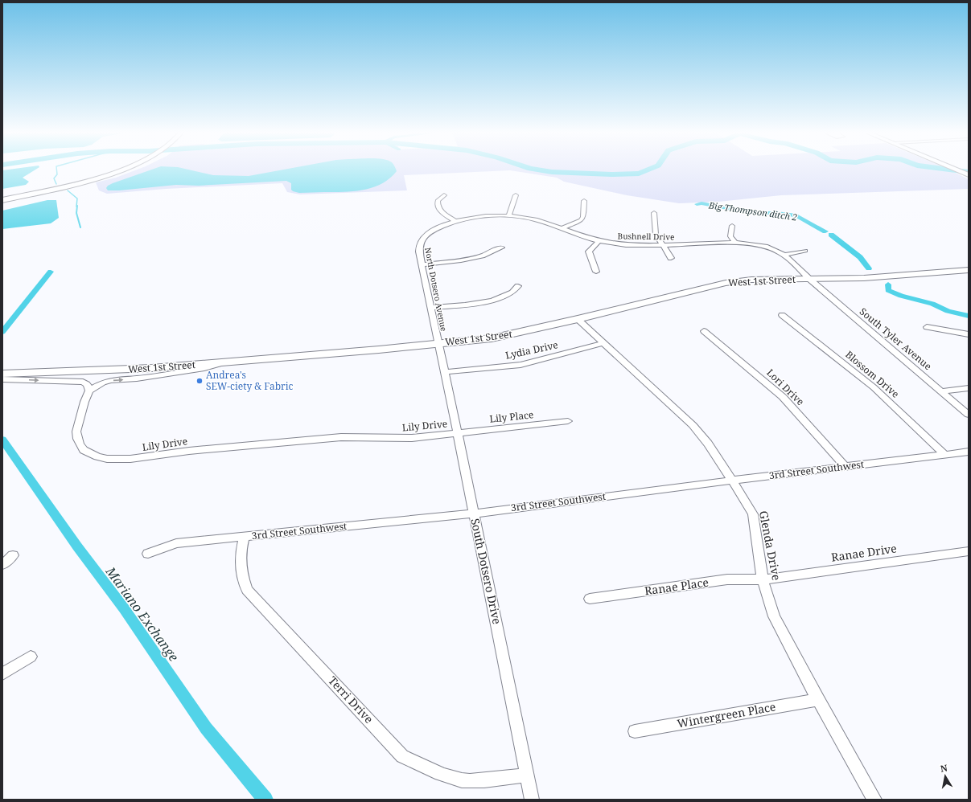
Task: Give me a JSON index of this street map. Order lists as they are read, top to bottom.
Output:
{
  "streets": {
    "main road": ["West 1st Street"],
    "street": [
      "Bushnell Drive",
      "North Dotsero Avenue",
      "South Tyler Avenue",
      "Lydia Drive",
      "Blossom Drive",
      "Lori Drive",
      "Lily Place",
      "Lily Drive",
      "3rd Street Southwest",
      "Glenda Drive",
      "Ranae Drive",
      "South Dotsero Drive",
      "Ranae Place",
      "Terri Drive",
      "Wintergreen Place"
    ]
  },
  "crossings": [
    ["Bushnell Drive", "West 1st Street"],
    ["Bushnell Drive", "North Dotsero Avenue"],
    ["Bushnell Drive", "South Tyler Avenue"],
    ["West 1st Street", "North Dotsero Avenue"],
    ["West 1st Street", "South Tyler Avenue"],
    ["West 1st Street", "Glenda Drive"],
    ["West 1st Street", "South Dotsero Drive"],
    ["North Dotsero Avenue", "South Dotsero Drive"],
    ["Lydia Drive", "Glenda Drive"],
    ["Lydia Drive", "South Dotsero Drive"],
    ["Blossom Drive", "3rd Street Southwest"],
    ["Lori Drive", "3rd Street Southwest"],
    ["Lily Place", "Lily Drive"],
    ["Lily Place", "South Dotsero Drive"],
    ["Lily Drive", "South Dotsero Drive"],
    ["3rd Street Southwest", "Glenda Drive"],
    ["3rd Street Southwest", "South Dotsero Drive"],
    ["3rd Street Southwest", "Terri Drive"],
    ["Glenda Drive", "Ranae Drive"],
    ["Glenda Drive", "Ranae Place"],
    ["Glenda Drive", "Wintergreen Place"],
    ["Ranae Drive", "Ranae Place"],
    ["South Dotsero Drive", "Terri Drive"]
  ],
  "water": ["Big Thompson ditch 2", "Mariano Exchange"],
  "places": ["Andrea's SEW-ciety & Fabric"],
  "north": "top"
}
